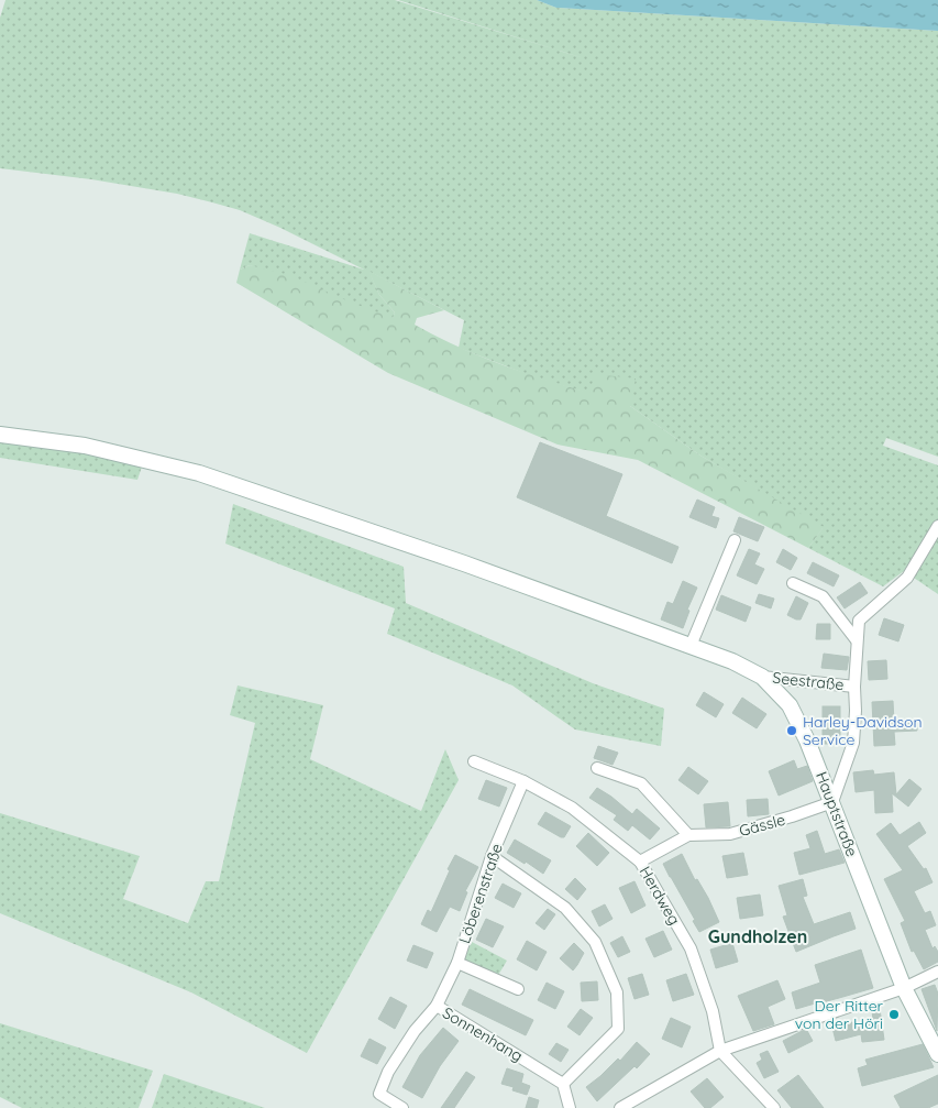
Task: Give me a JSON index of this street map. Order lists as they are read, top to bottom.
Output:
{
  "streets": {
    "main road": ["Hauptstraße"],
    "street": [
      "Seestraße",
      "Gässle",
      "Löberenstraße",
      "Herdweg",
      "Sonnenhang"
    ]
  },
  "crossings": [
    ["Seestraße", "Hauptstraße"],
    ["Seestraße", "Gässle"],
    ["Hauptstraße", "Gässle"],
    ["Gässle", "Herdweg"],
    ["Löberenstraße", "Herdweg"],
    ["Löberenstraße", "Sonnenhang"]
  ],
  "districts": ["Gundholzen"],
  "places": ["Harley-Davidson Service", "Der Ritter von der Höri"]
}
